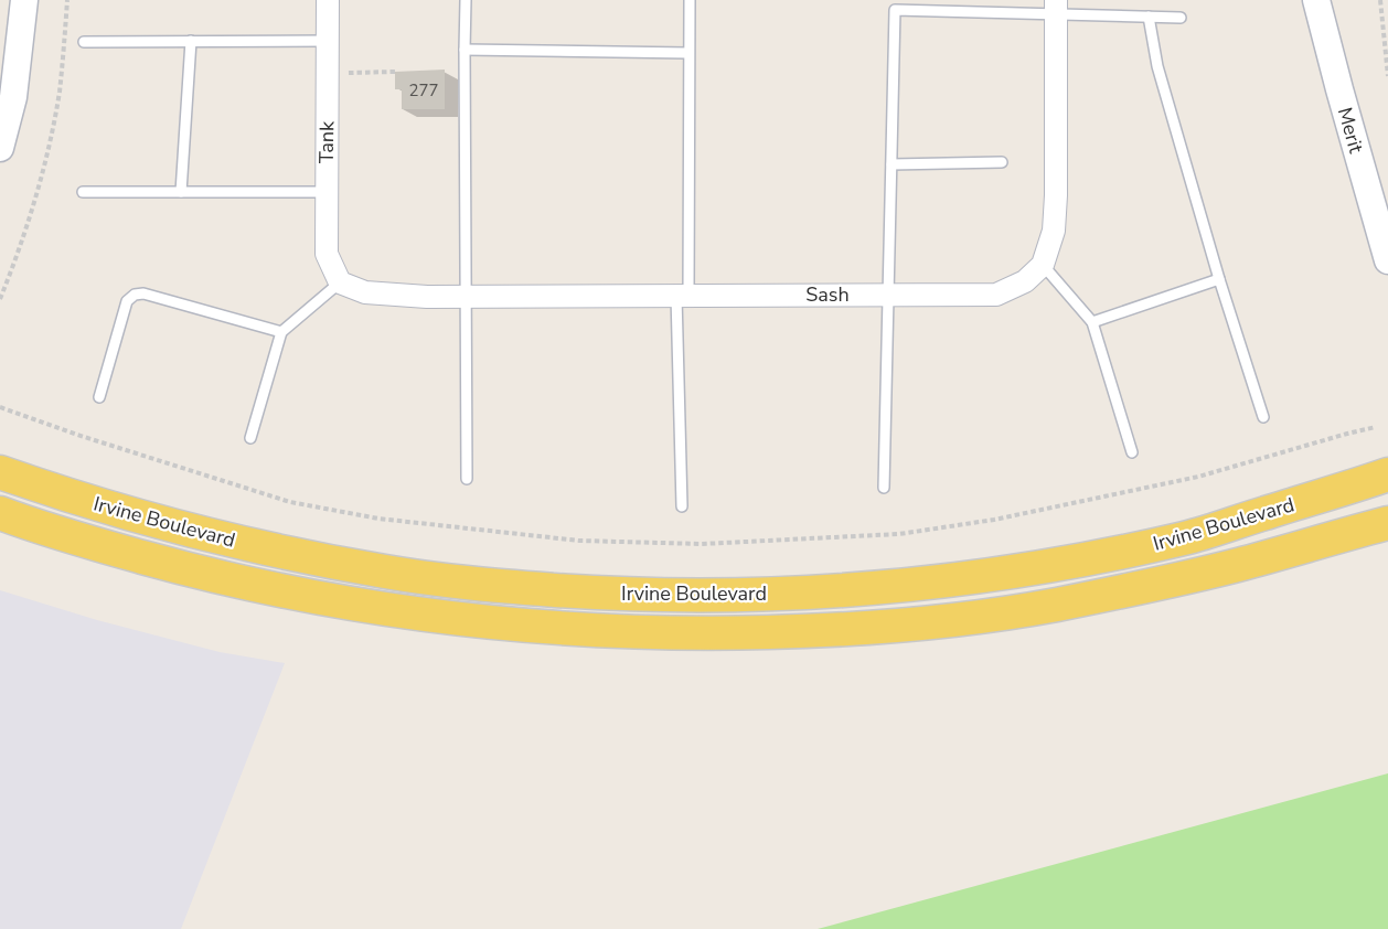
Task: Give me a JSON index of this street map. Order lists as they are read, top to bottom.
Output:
{
  "streets": {
    "main road": ["Irvine Boulevard"],
    "street": ["Merit", "Tank", "Sash"]
  },
  "crossings": [
    ["Tank", "Sash"]
  ],
  "house_numbers": ["277"]
}
